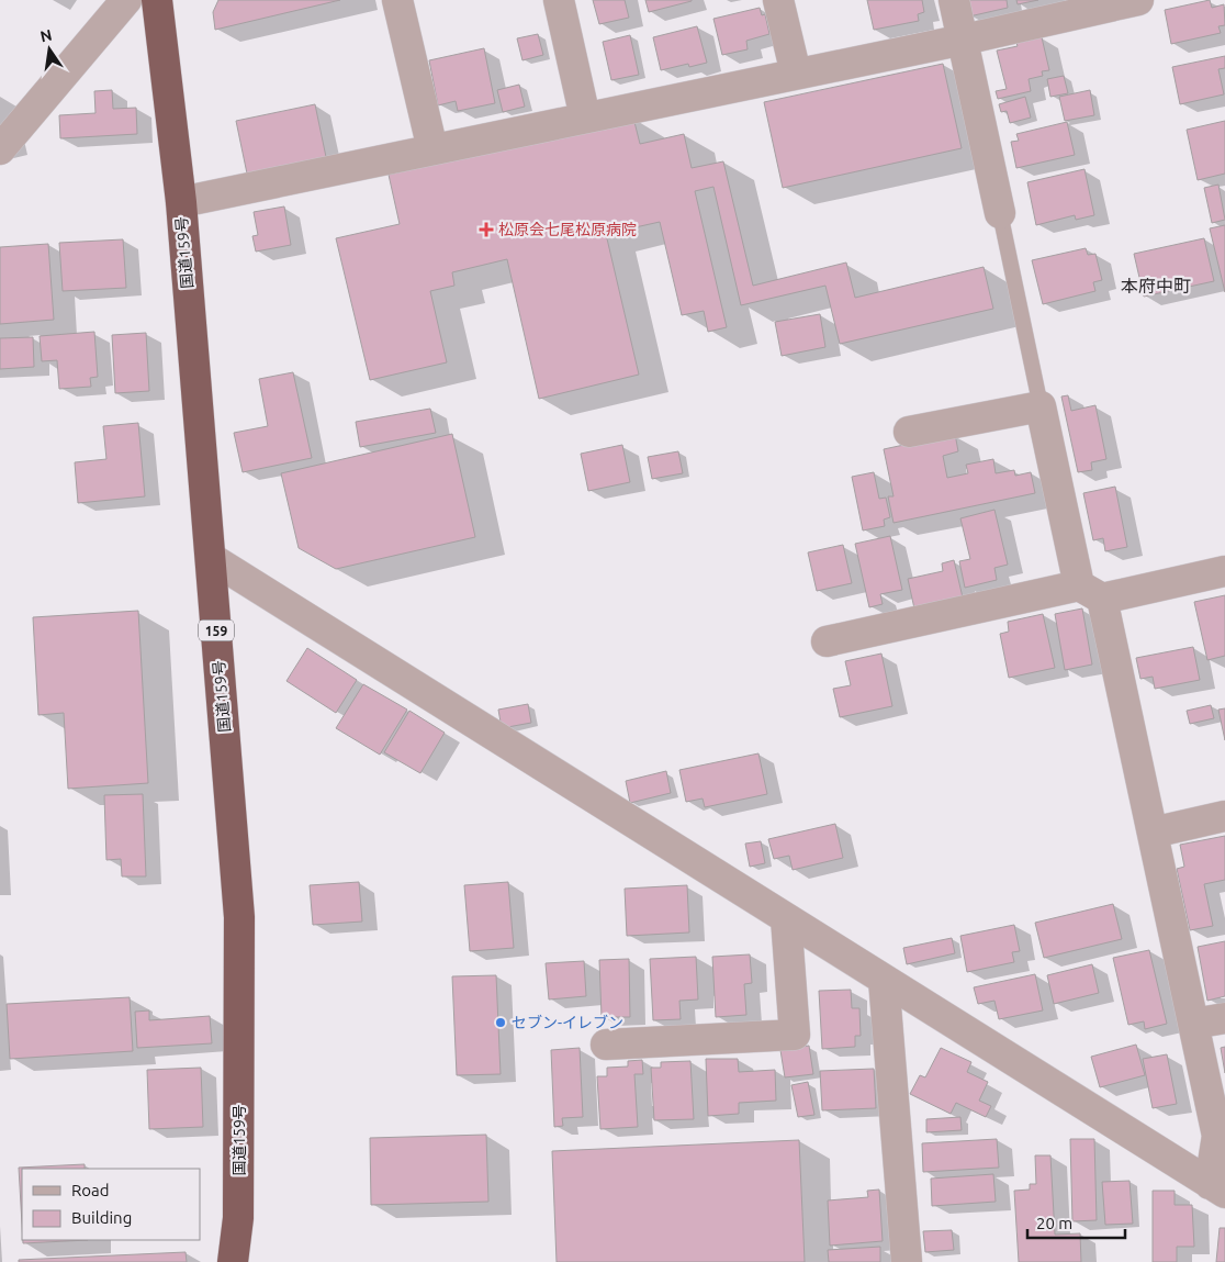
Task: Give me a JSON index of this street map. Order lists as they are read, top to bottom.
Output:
{
  "streets": {
    "highway": ["国道159号", "159"]
  },
  "districts": ["本府中町"],
  "places": {
    "health": ["松原会七尾松原病院"],
    "other": ["セブン-イレブン"]
  },
  "legend": ["Road", "Building"],
  "scale_bar": "20 m",
  "north": "top"
}
